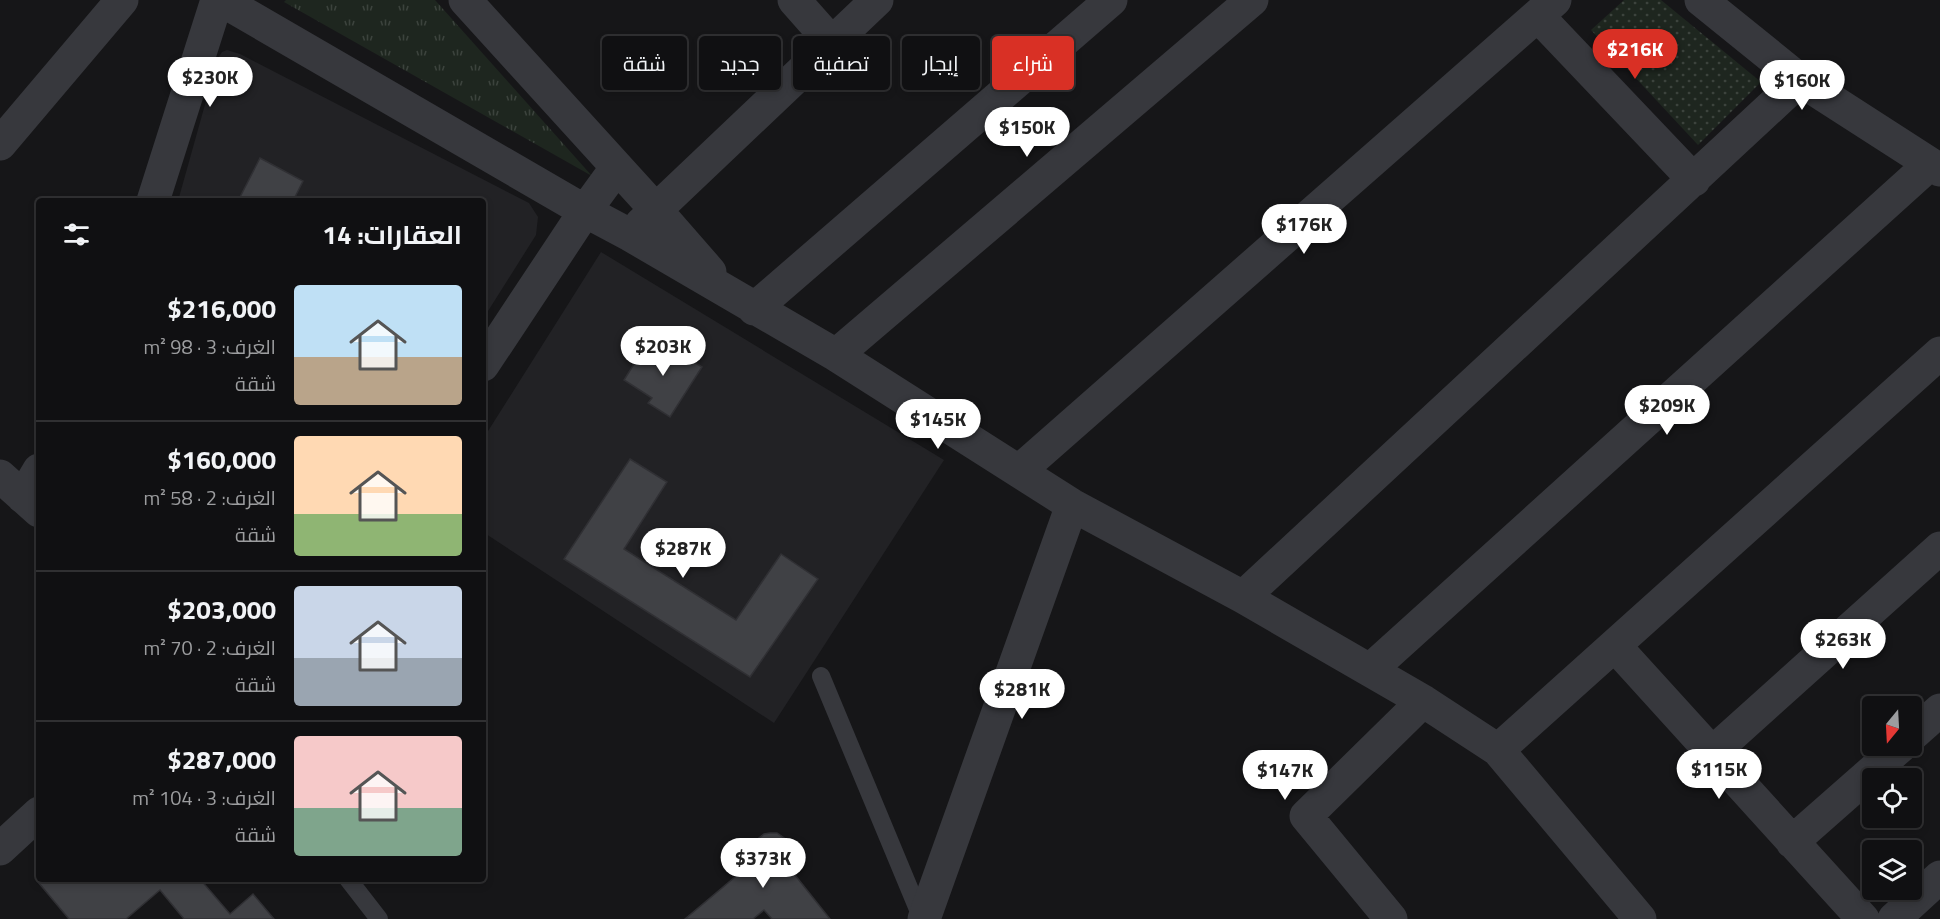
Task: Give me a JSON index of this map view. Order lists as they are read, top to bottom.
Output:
{
  "north": "bottom",
  "page": {
    "price": [
      "$216K",
      "$230K",
      "$160K",
      "$150K",
      "$176K",
      "$203K",
      "$209K",
      "$145K",
      "$287K",
      "$263K",
      "$281K",
      "$115K",
      "$147K",
      "$373K"
    ],
    "chip": [
      "شراء",
      "إيجار",
      "تصفية",
      "جديد",
      "شقة"
    ],
    "heading": "العقارات: 14",
    "list": [
      {
        "name": "$216,000",
        "note": "الغرف: 3 · 98 m² · شقة"
      },
      {
        "name": "$160,000",
        "note": "الغرف: 2 · 58 m² · شقة"
      },
      {
        "name": "$203,000",
        "note": "الغرف: 2 · 70 m² · شقة"
      },
      {
        "name": "$287,000",
        "note": "الغرف: 3 · 104 m² · شقة"
      }
    ]
  }
}
